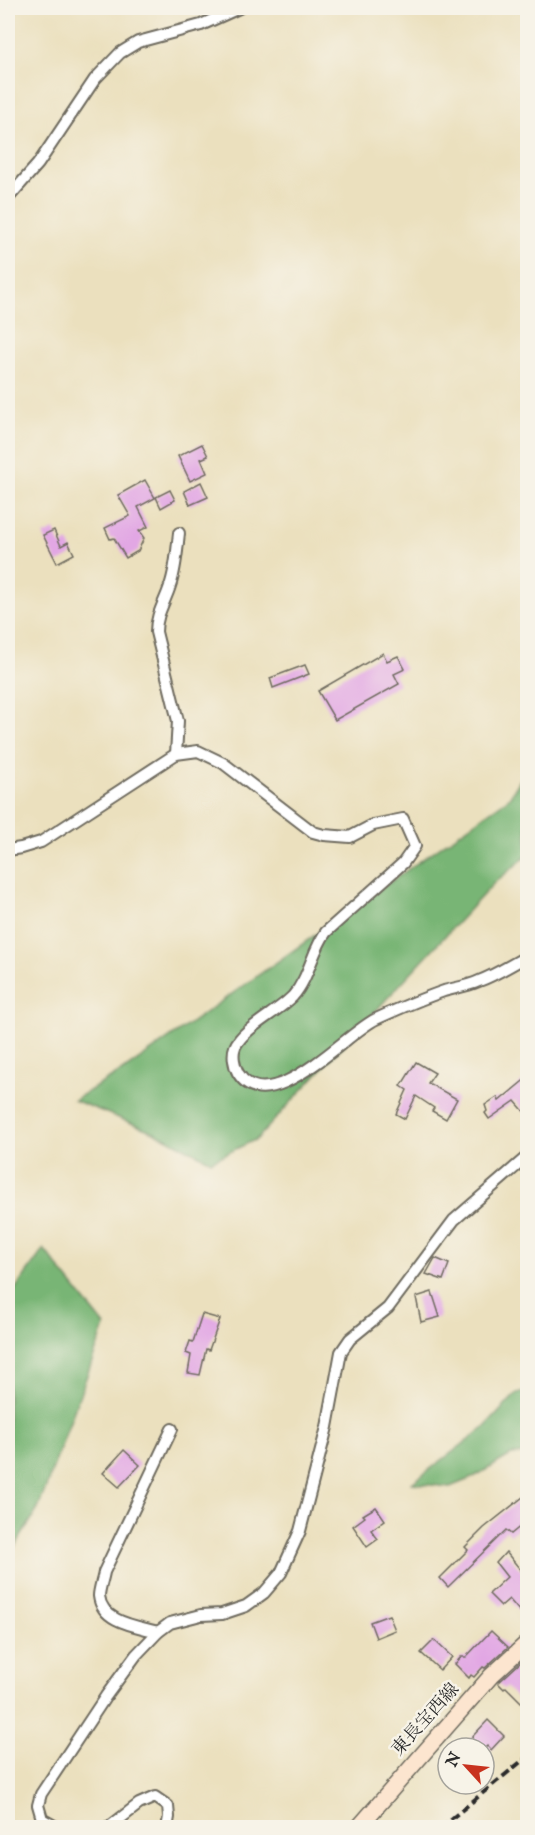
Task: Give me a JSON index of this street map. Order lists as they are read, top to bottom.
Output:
{
  "streets": {
    "main road": ["東長宝西線"]
  },
  "north": "top left"
}
